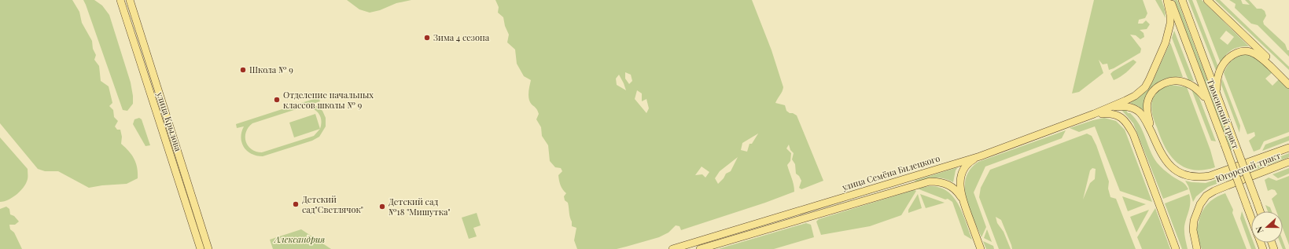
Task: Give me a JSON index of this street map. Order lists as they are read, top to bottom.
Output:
{
  "streets": {
    "main road": [
      "Тюменский тракт",
      "улица Крылова",
      "Югорский тракт",
      "улица Семёна Билецкого"
    ]
  },
  "parks": ["Александрия"],
  "places": [
    "Зима 4 сезона",
    "Школа № 9",
    "Отделение начальных классов школы № 9",
    "Детский сад\"Светлячок\"",
    "Детский сад №18 \"Мишутка\""
  ],
  "north": "left"
}
